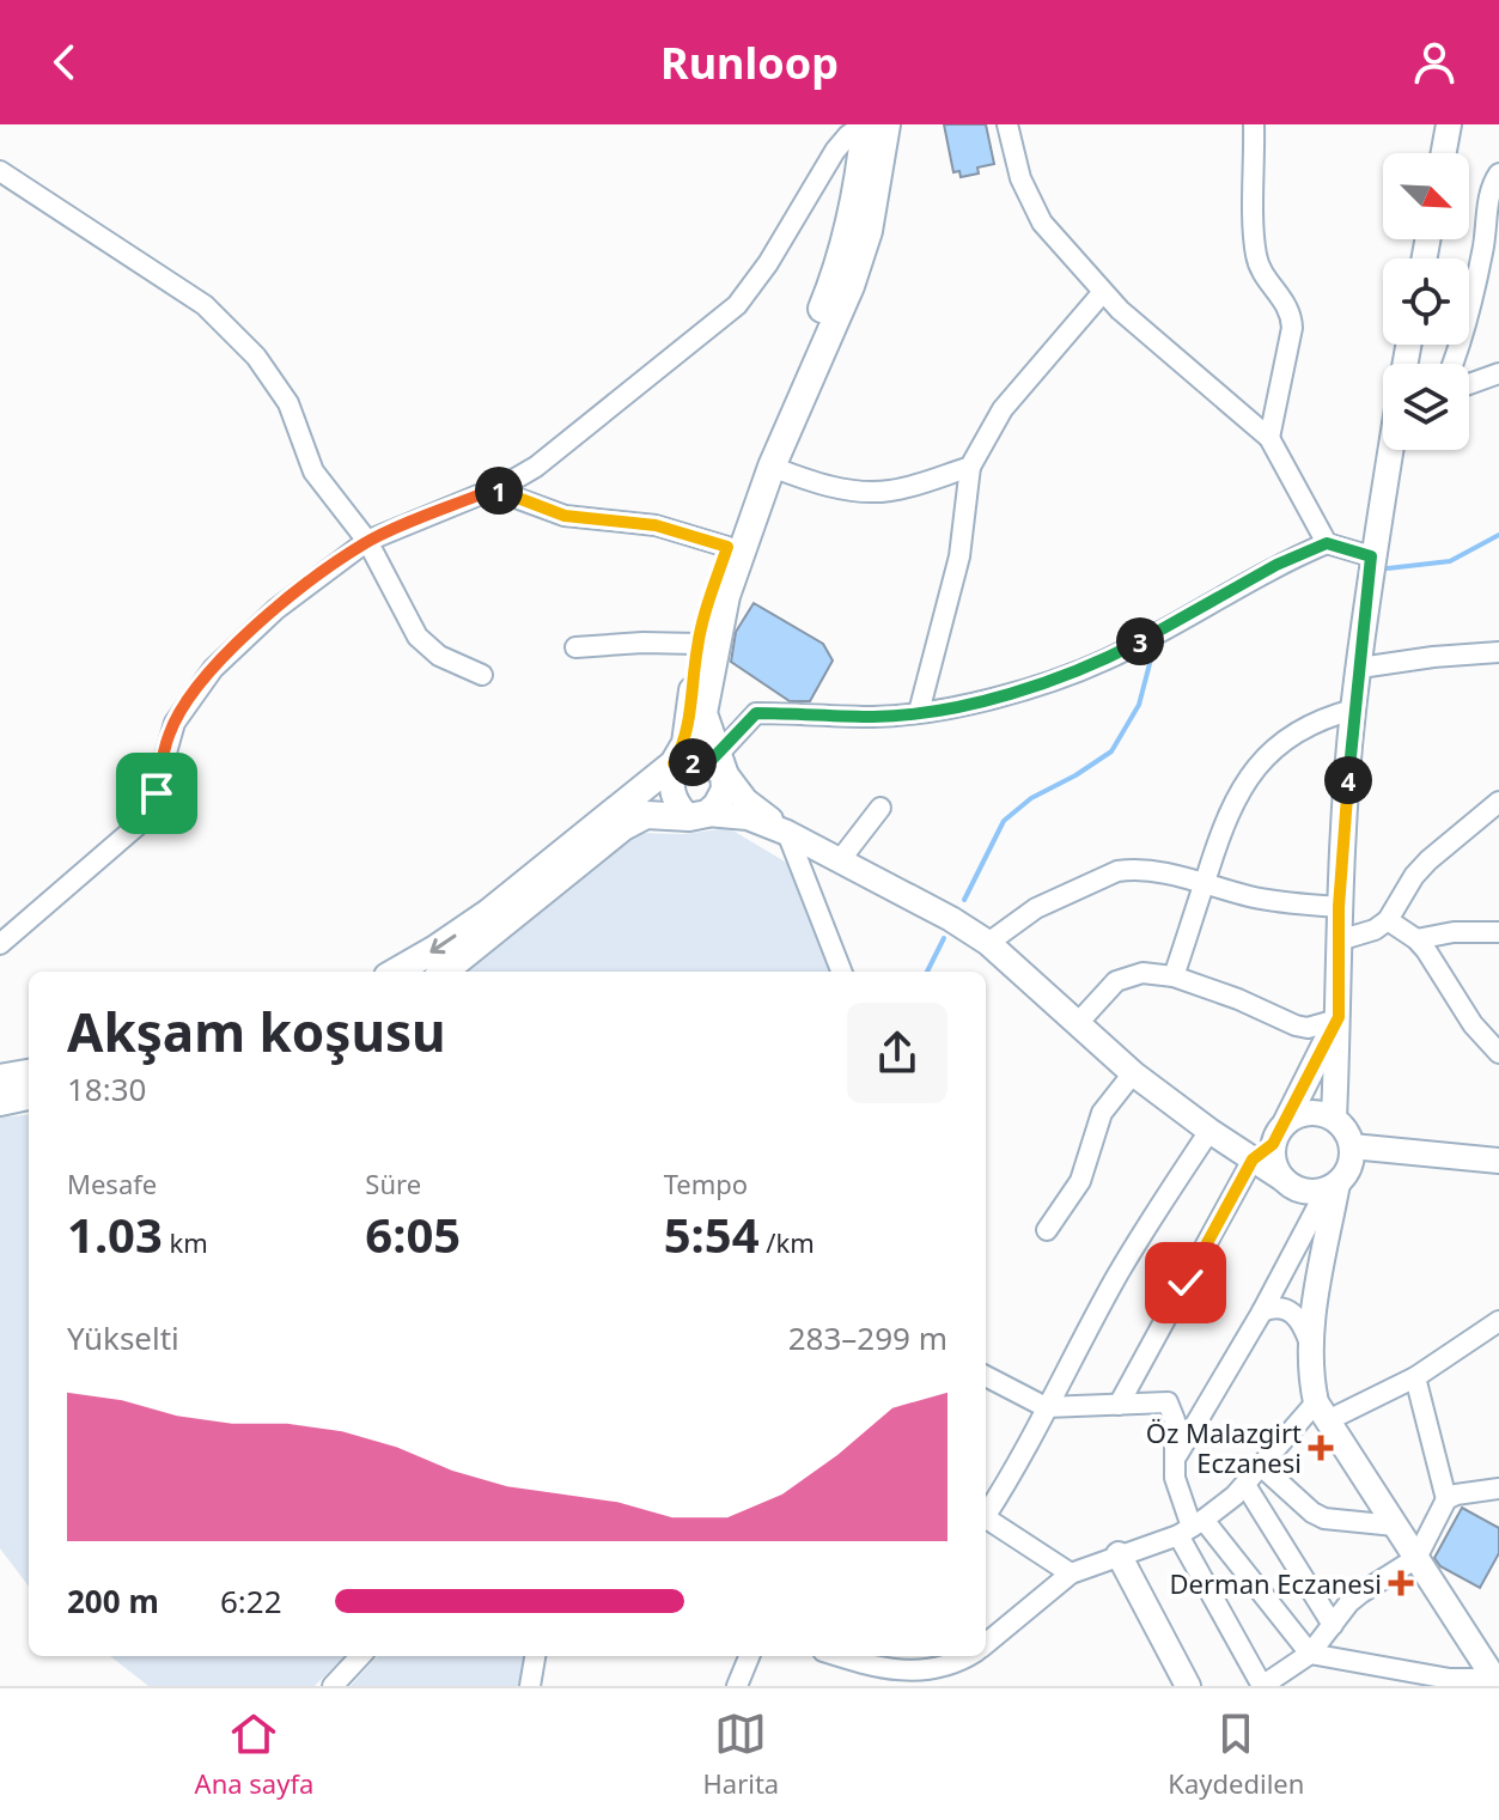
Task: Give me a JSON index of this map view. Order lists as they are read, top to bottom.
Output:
{
  "places": {
    "health": ["Öz Malazgirt Eczanesi", "Derman Eczanesi"]
  },
  "north": "bottom right",
  "page": {
    "header": "Runloop",
    "pins": [
      "1",
      "3",
      "2",
      "4"
    ],
    "heading": ["Akşam koşusu", "18:30"],
    "stats": [
      ["Mesafe", "1.03 km"],
      ["Süre", "6:05"],
      ["Tempo", "5:54 /km"]
    ],
    "chart": ["Yükselti", "283–299 m"],
    "list": [
      {
        "name": "200 m",
        "note": "6:22"
      }
    ],
    "tabs": ["Ana sayfa", "Harita", "Kaydedilen"]
  }
}
